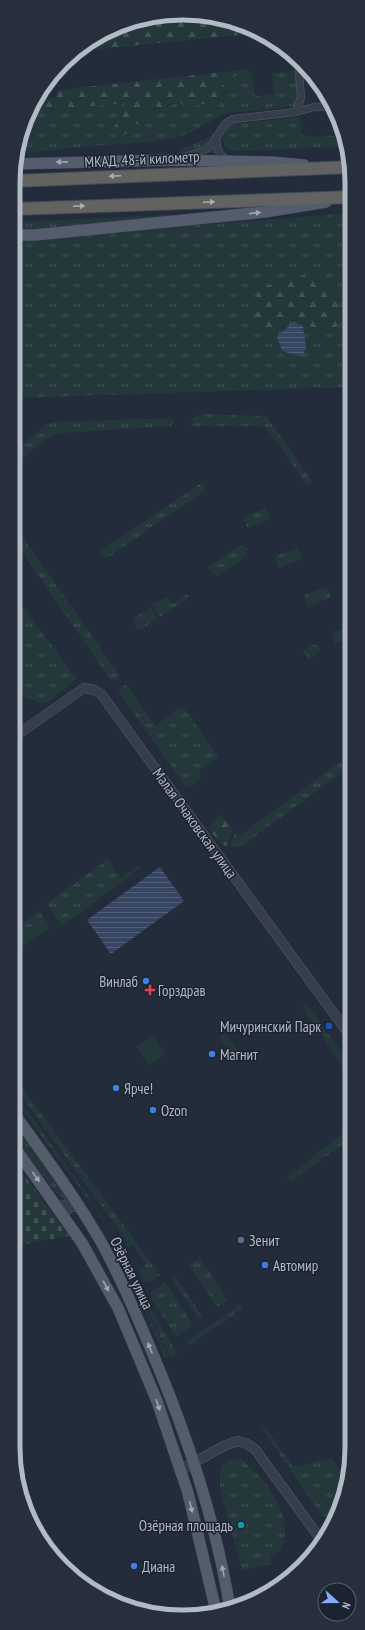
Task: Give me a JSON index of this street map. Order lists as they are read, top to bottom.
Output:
{
  "streets": {
    "highway": ["МКАД, 48-й километр"],
    "main road": ["Озёрная улица"],
    "street": ["Малая Очаковская улица"]
  },
  "places": {
    "other": [
      "Винлаб",
      "Магнит",
      "Ярче!",
      "Ozon",
      "Зенит",
      "Автомир",
      "Озёрная площадь",
      "Диана"
    ],
    "health": ["Горздрав"],
    "transit": ["Мичуринский Парк"]
  },
  "north": "right"
}
